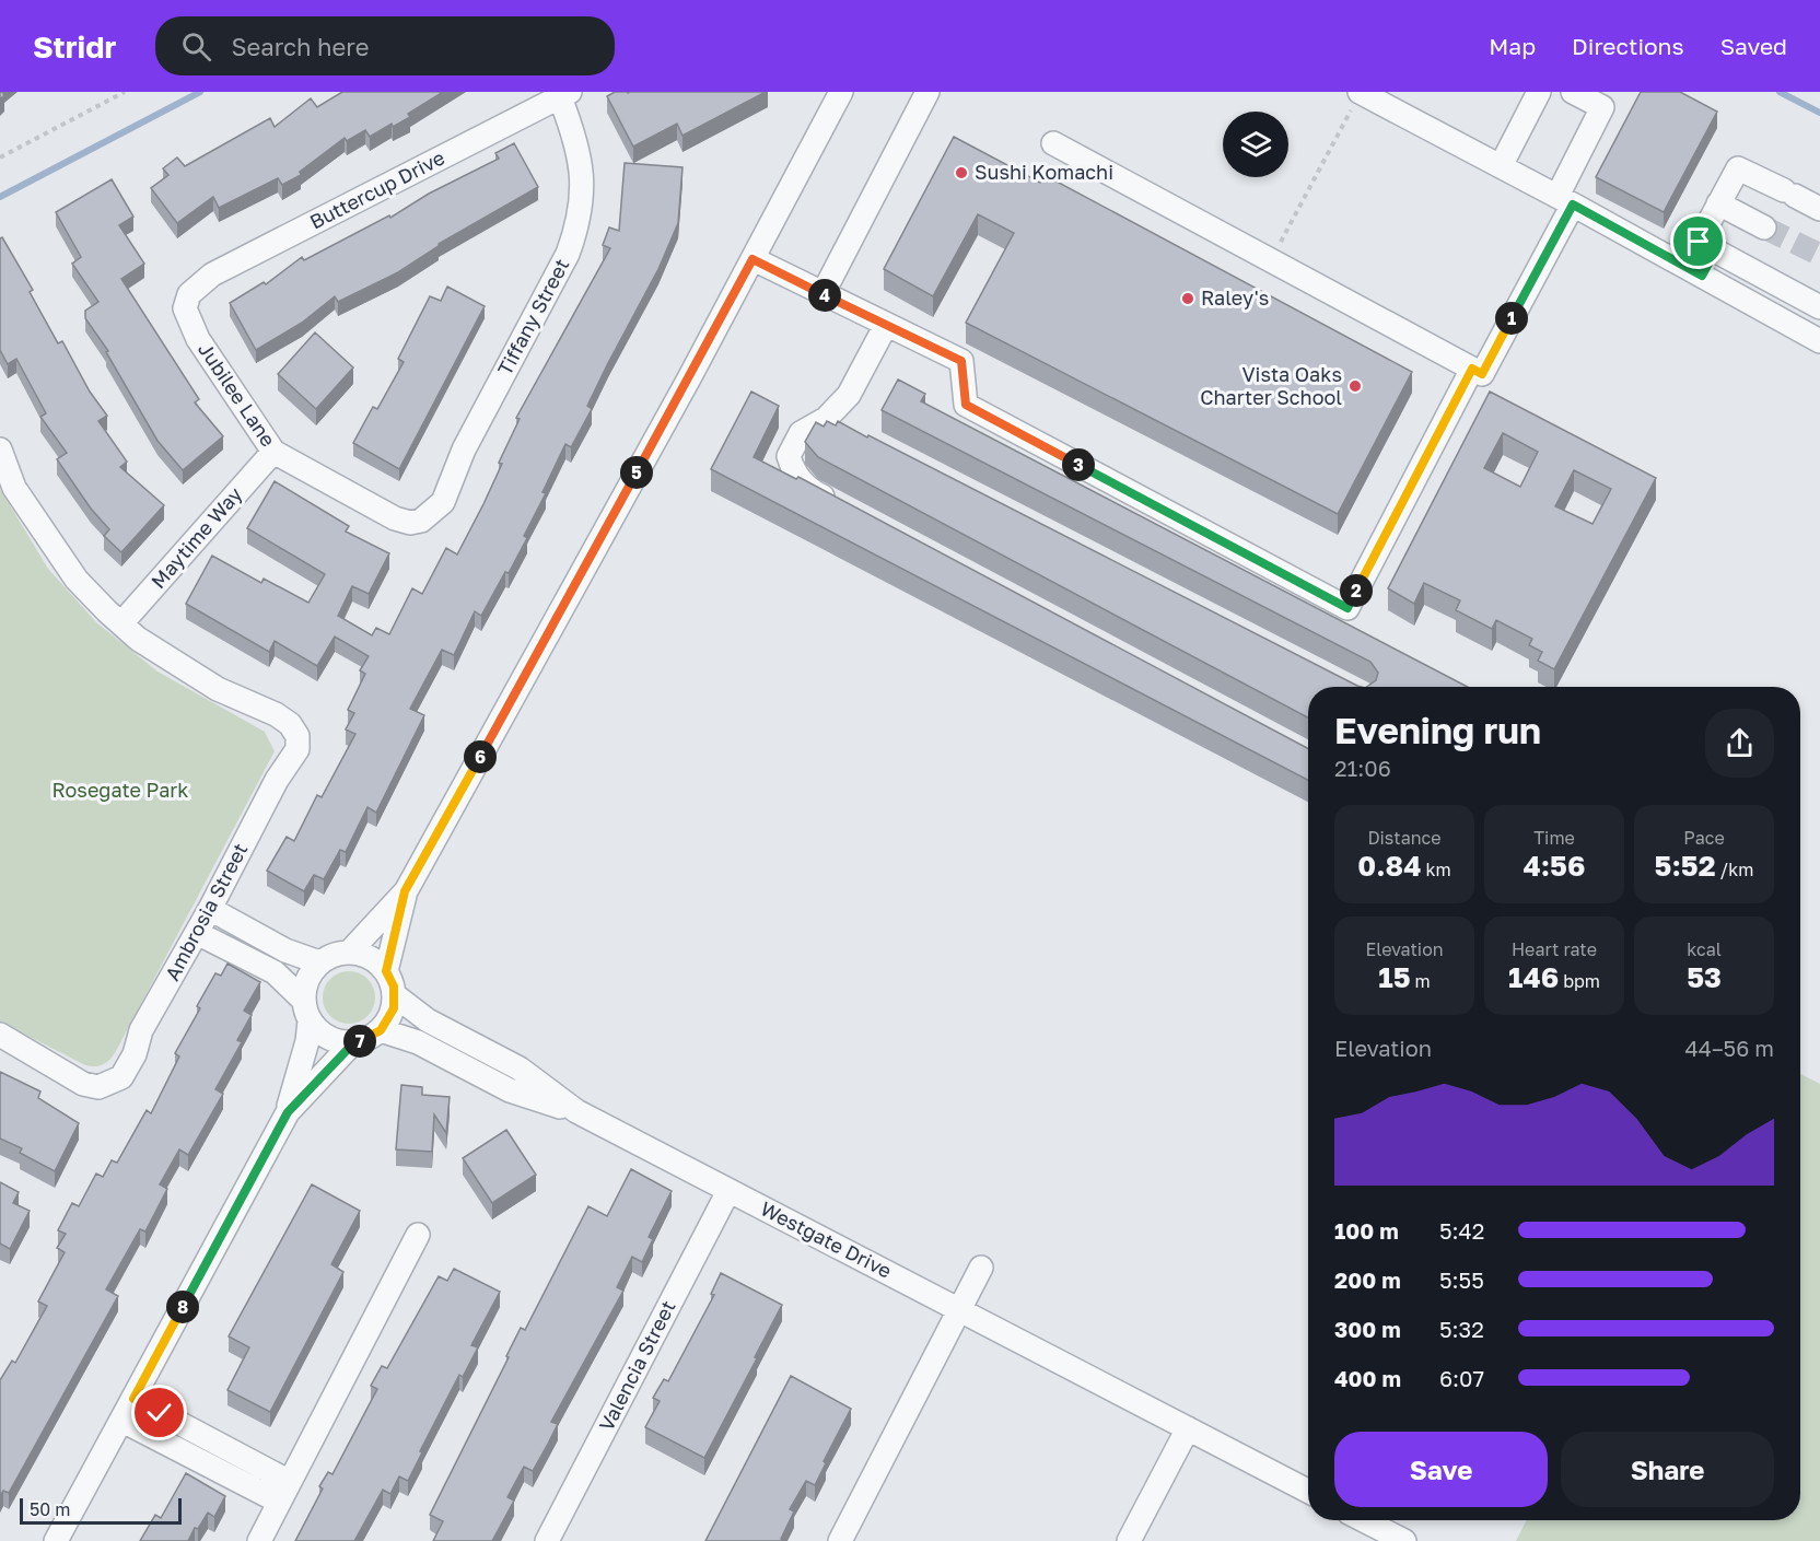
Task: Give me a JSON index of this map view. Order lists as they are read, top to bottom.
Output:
{
  "streets": {
    "street": [
      "Buttercup Drive",
      "Tiffany Street",
      "Jubilee Lane",
      "Maytime Way",
      "Ambrosia Street",
      "Westgate Drive",
      "Valencia Street"
    ]
  },
  "crossings": [
    ["Buttercup Drive", "Tiffany Street"],
    ["Buttercup Drive", "Jubilee Lane"],
    ["Tiffany Street", "Jubilee Lane"],
    ["Jubilee Lane", "Maytime Way"],
    ["Maytime Way", "Ambrosia Street"],
    ["Westgate Drive", "Valencia Street"]
  ],
  "parks": ["Rosegate Park"],
  "places": ["Sushi Komachi", "Raley's", "Vista Oaks Charter School"],
  "scale_bar": "50 m",
  "page": {
    "header": "Stridr",
    "search": "Search here",
    "nav": ["Map", "Directions", "Saved"],
    "pins": [
      "4",
      "1",
      "3",
      "5",
      "2",
      "6",
      "7",
      "8"
    ],
    "heading": ["Evening run", "21:06"],
    "stats": [
      ["Distance", "0.84 km"],
      ["Time", "4:56"],
      ["Pace", "5:52 /km"],
      ["Elevation", "15 m"],
      ["Heart rate", "146 bpm"],
      ["kcal", "53"]
    ],
    "chart": ["Elevation", "44–56 m"],
    "list": [
      {
        "name": "100 m",
        "note": "5:42"
      },
      {
        "name": "200 m",
        "note": "5:55"
      },
      {
        "name": "300 m",
        "note": "5:32"
      },
      {
        "name": "400 m",
        "note": "6:07"
      }
    ],
    "buttons": ["Save", "Share"],
    "scale": "50 m"
  }
}
